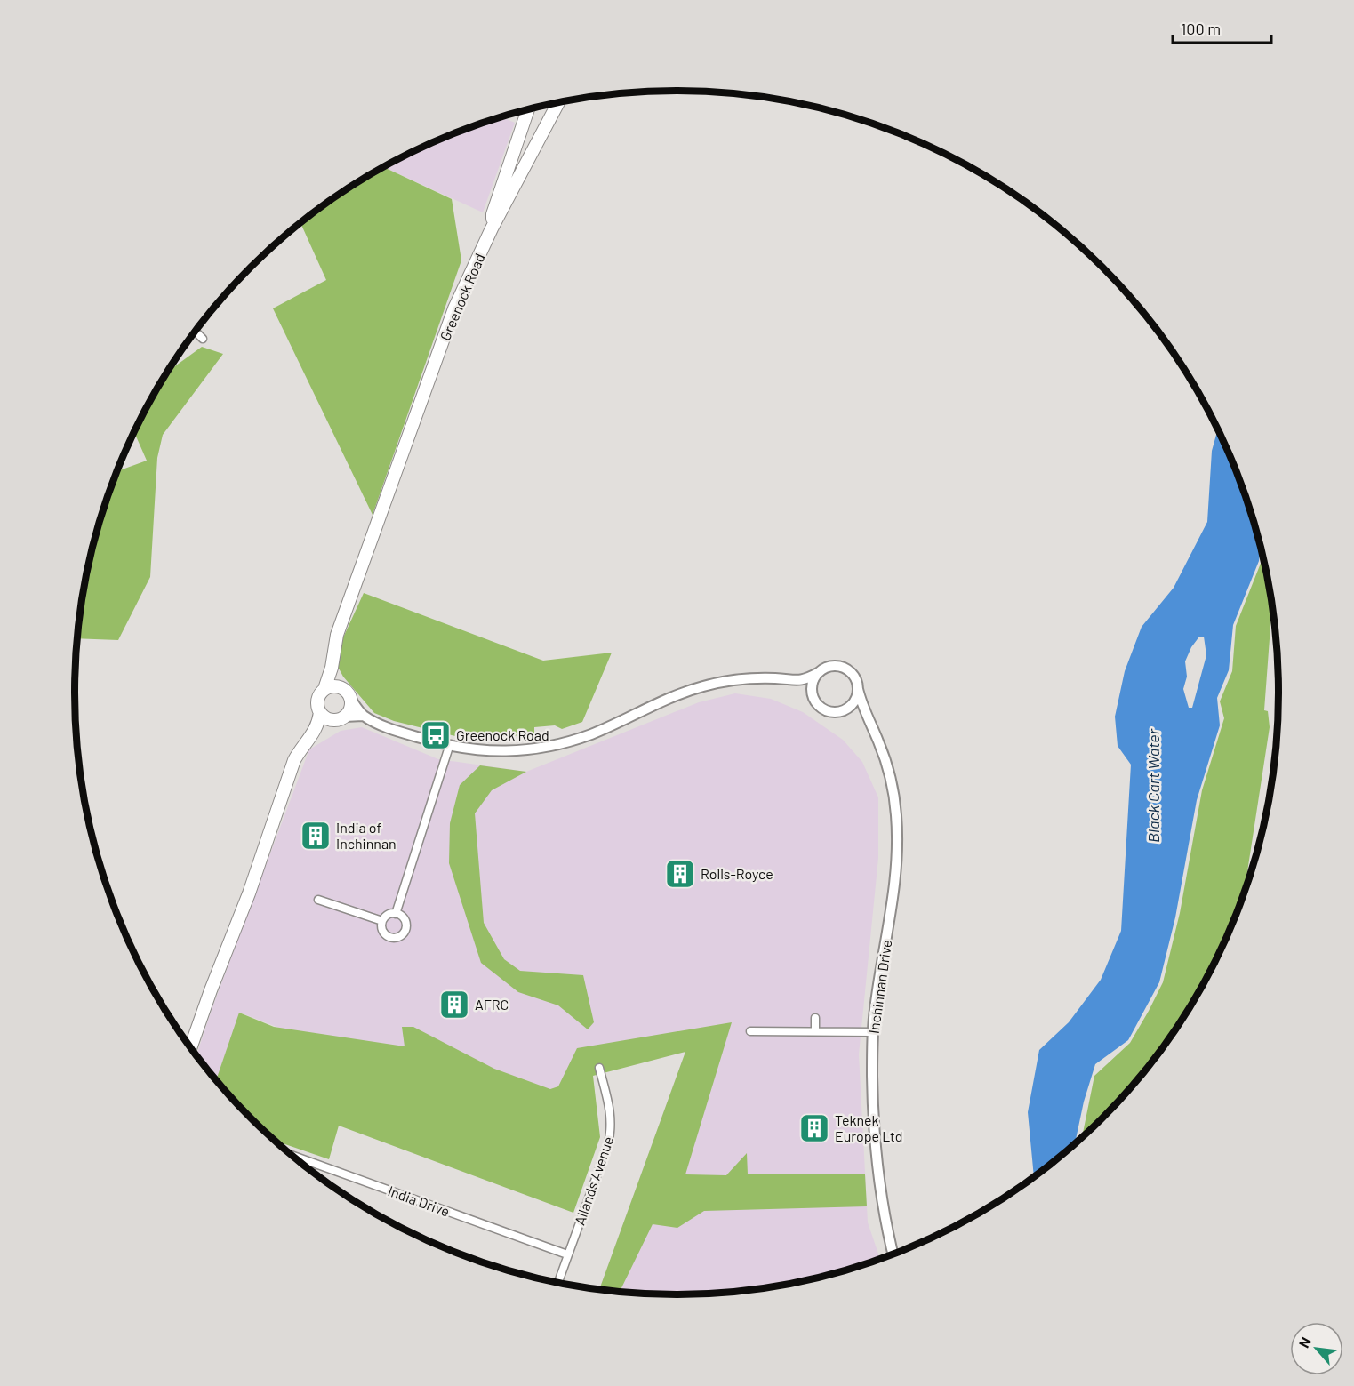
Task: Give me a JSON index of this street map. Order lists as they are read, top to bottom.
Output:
{
  "streets": {
    "main road": ["Greenock Road"],
    "street": ["Inchinnan Drive", "Allands Avenue", "India Drive"]
  },
  "crossings": [
    ["Allands Avenue", "India Drive"]
  ],
  "water": ["Black Cart Water"],
  "places": {
    "bus stop": ["Greenock Road"],
    "building": [
      "India of Inchinnan",
      "Rolls-Royce",
      "AFRC",
      "Teknek Europe Ltd"
    ]
  },
  "scale_bar": "100 m",
  "north": "top left"
}
